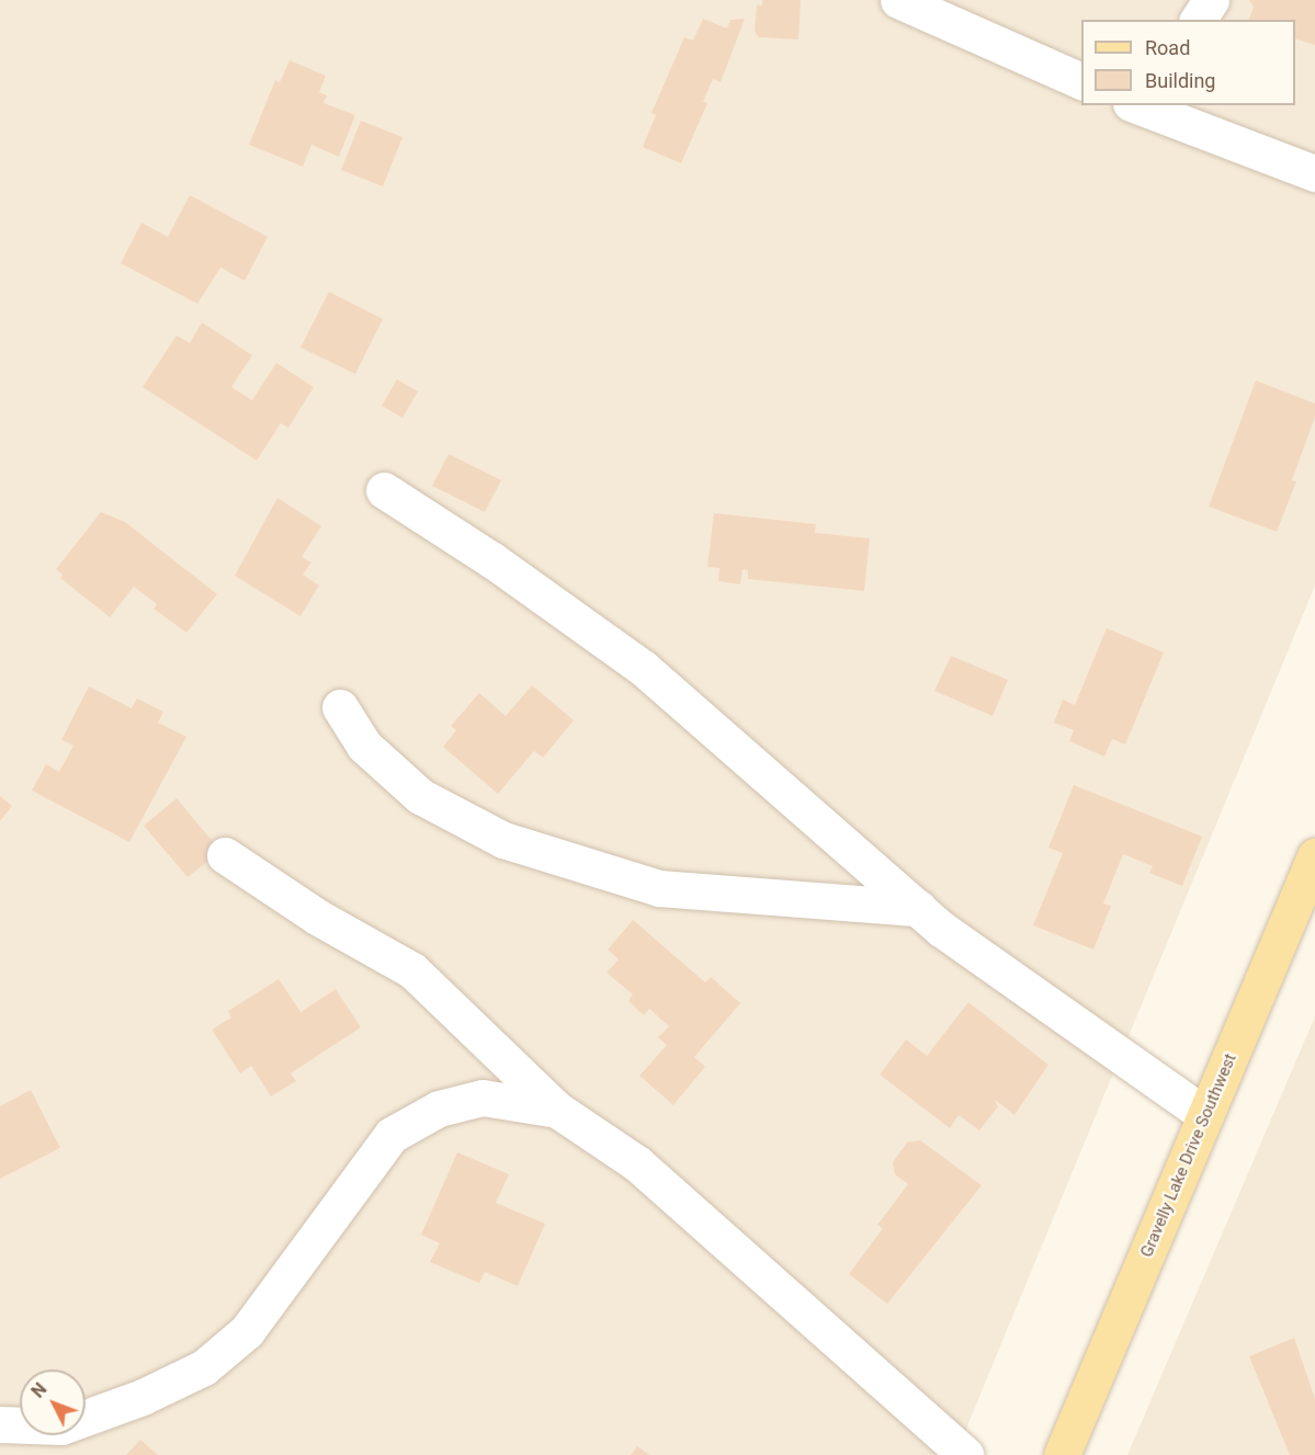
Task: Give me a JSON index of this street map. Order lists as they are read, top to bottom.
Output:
{
  "streets": {
    "main road": ["Gravelly Lake Drive Southwest"]
  },
  "legend": ["Road", "Building"],
  "north": "top left"
}
